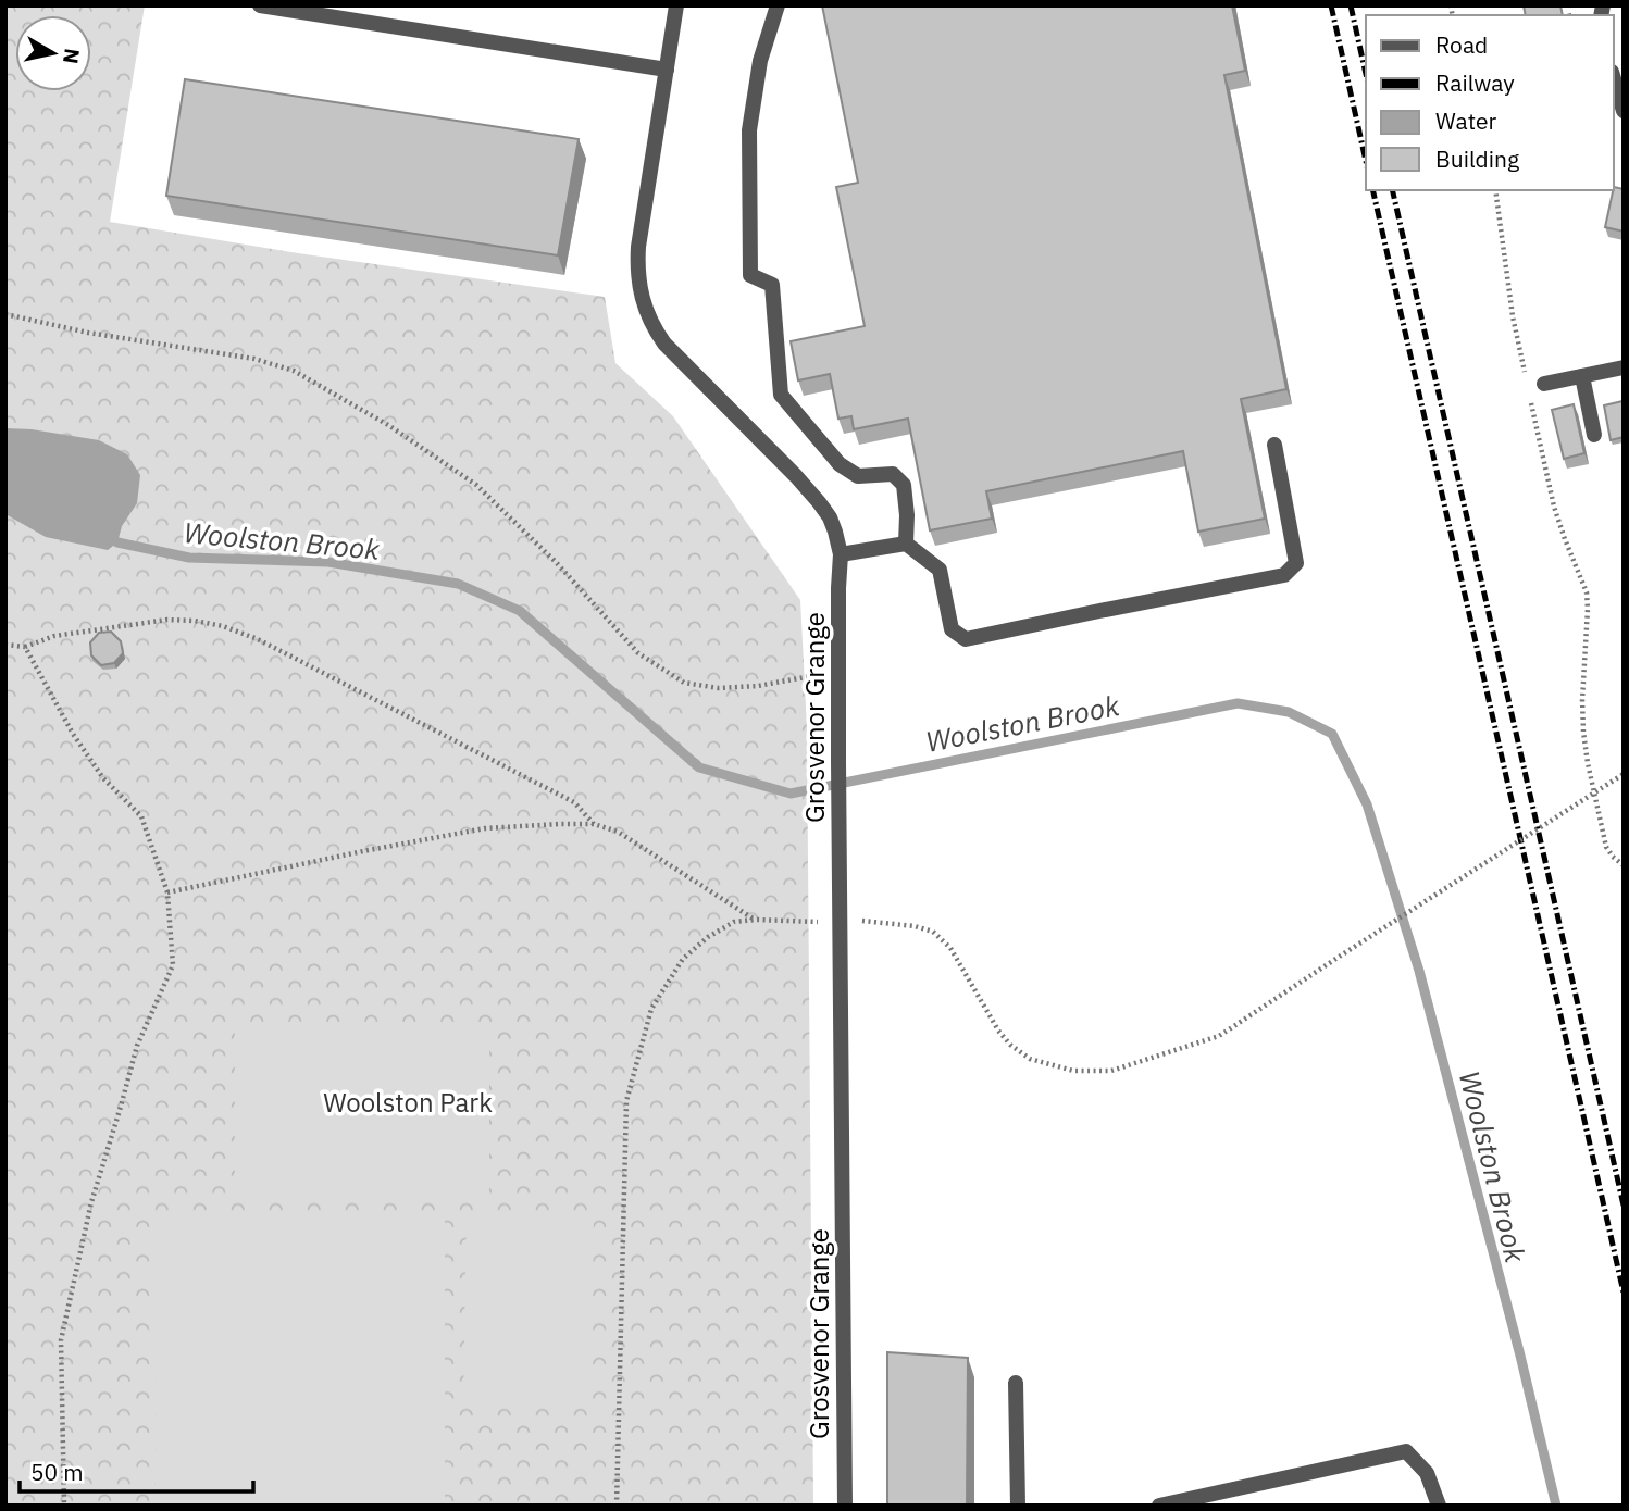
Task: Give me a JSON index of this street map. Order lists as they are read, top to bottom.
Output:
{
  "streets": {
    "street": ["Grosvenor Grange"]
  },
  "water": ["Woolston Brook"],
  "parks": ["Woolston Park"],
  "legend": [
    "Road",
    "Railway",
    "Water",
    "Building"
  ],
  "scale_bar": "50 m",
  "north": "right"
}
